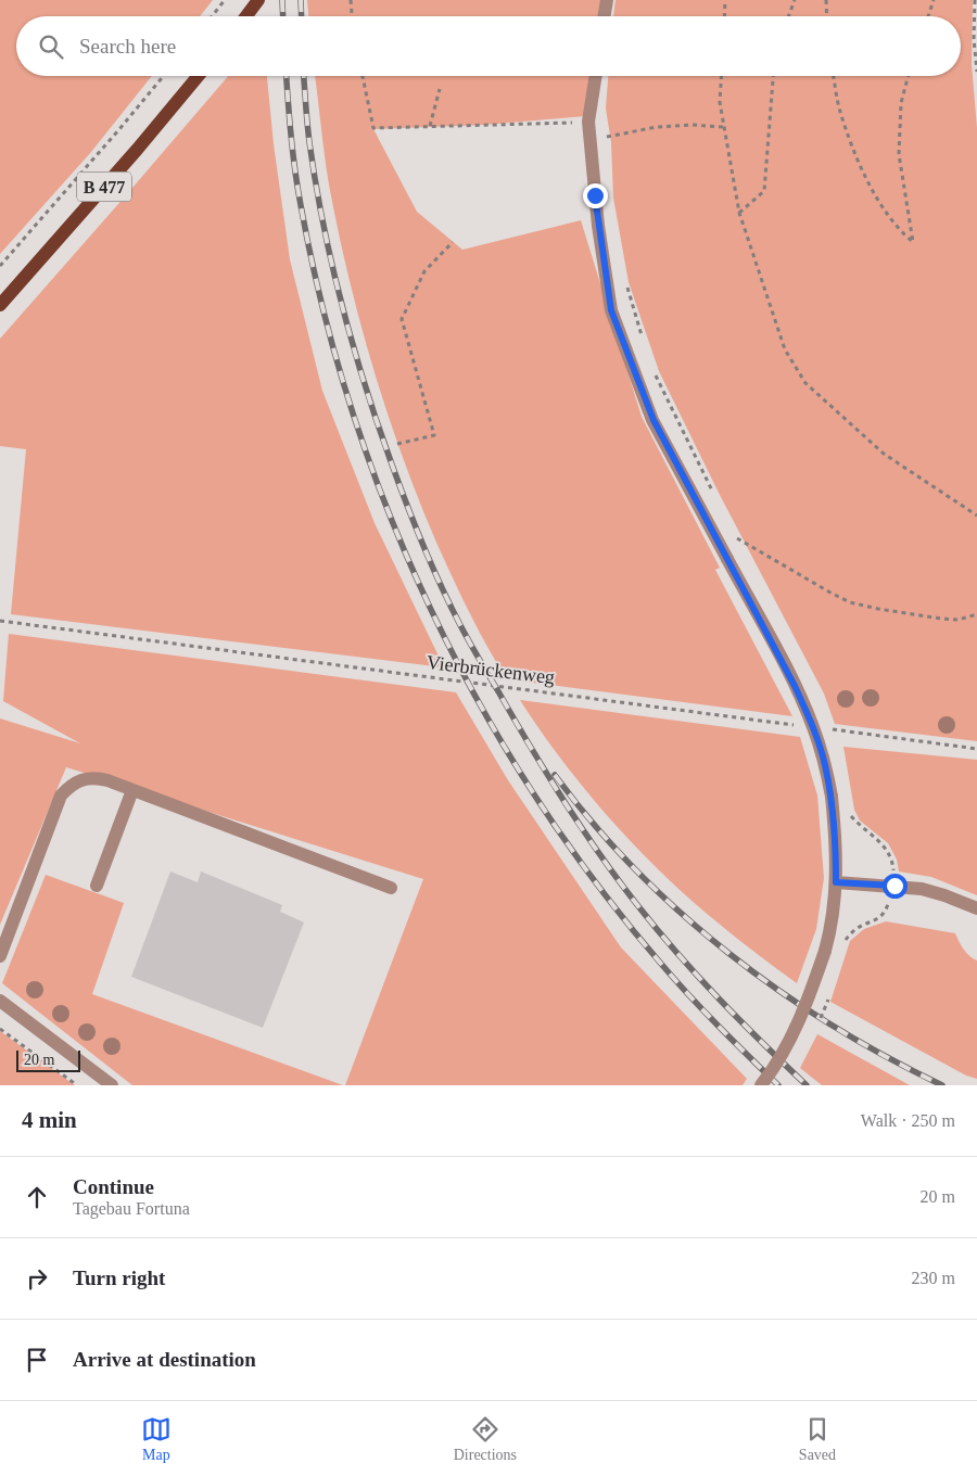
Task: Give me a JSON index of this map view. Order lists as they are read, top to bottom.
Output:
{
  "streets": {
    "main road": ["B 477"],
    "path": ["Vierbrückenweg"]
  },
  "scale_bar": "20 m",
  "page": {
    "search": "Search here",
    "scale": "20 m",
    "heading": ["4 min", "Walk · 250 m"],
    "list": [
      ["Continue", "Tagebau Fortuna", "20 m"],
      ["Turn right", "230 m"],
      "Arrive at destination"
    ],
    "nav": ["Map", "Directions", "Saved"]
  }
}
